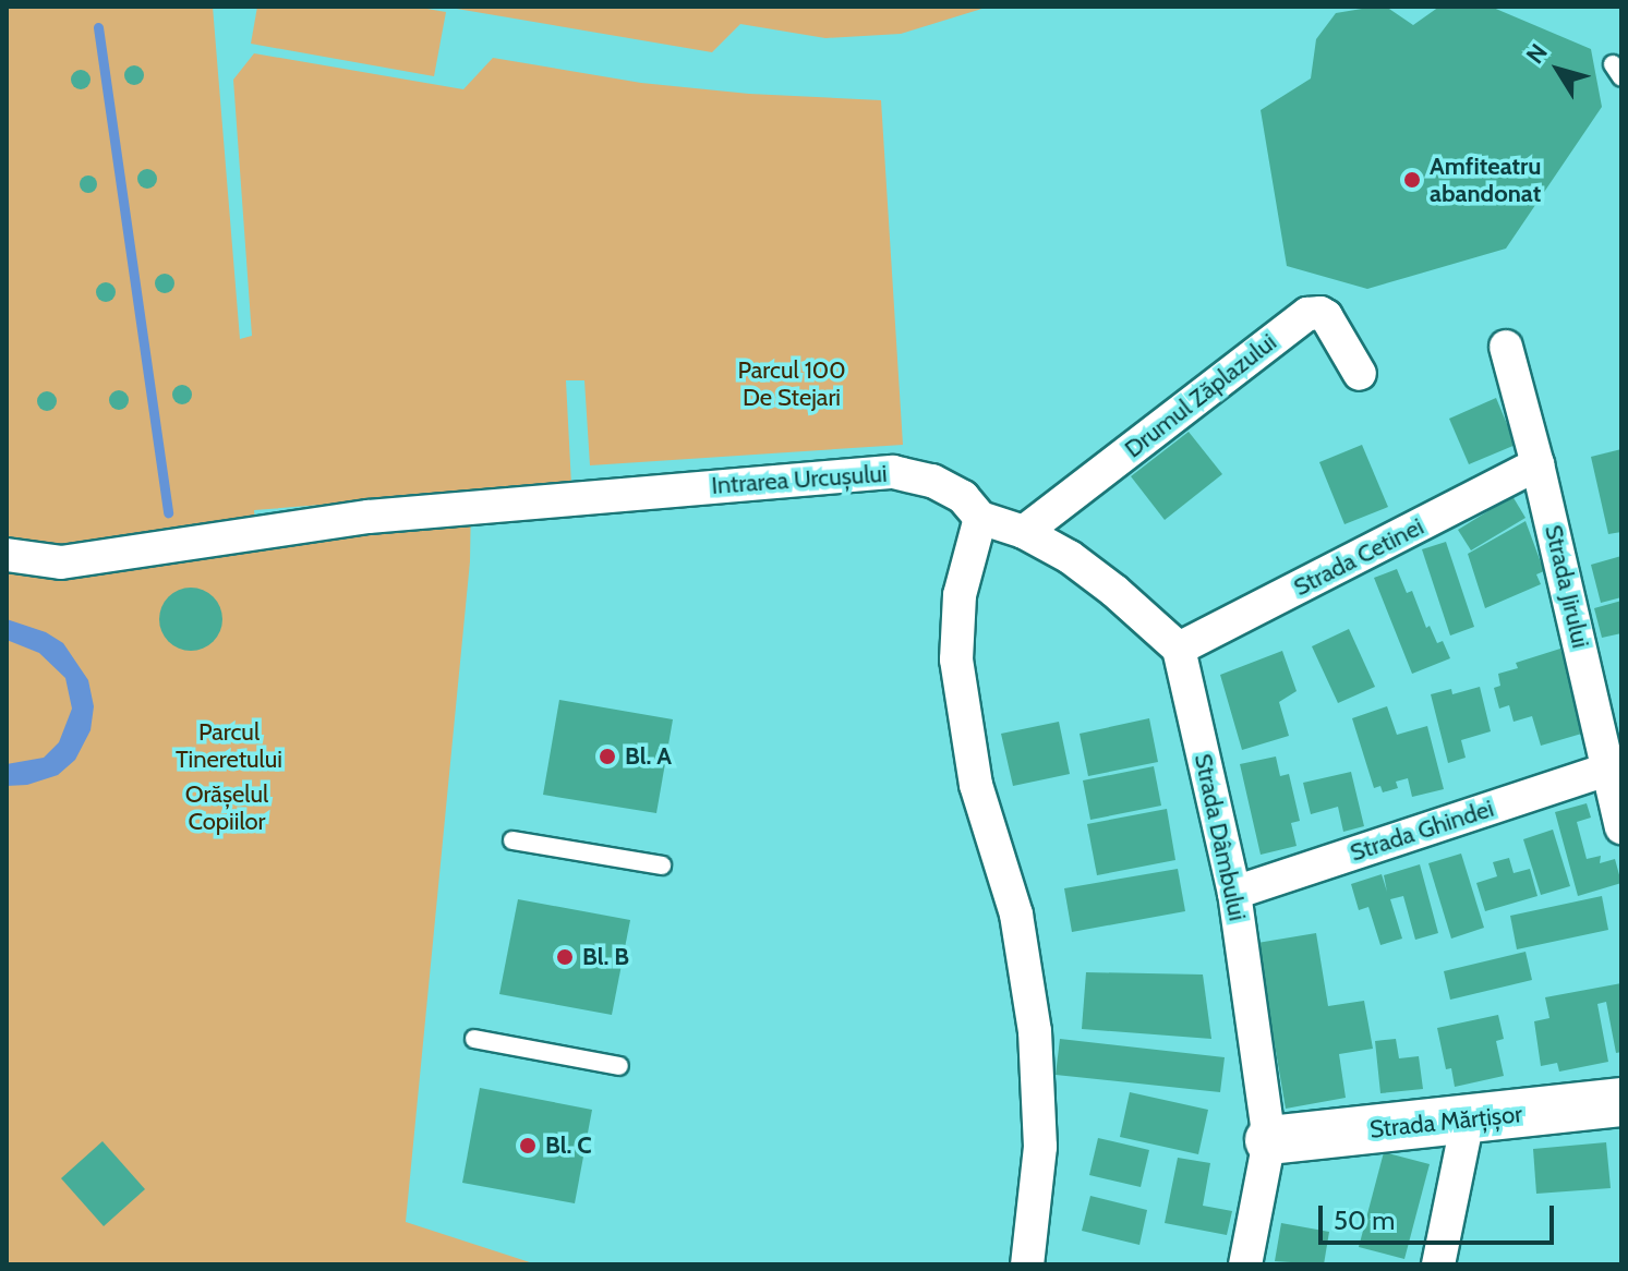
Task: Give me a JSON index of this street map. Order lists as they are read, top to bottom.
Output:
{
  "streets": {
    "street": [
      "Drumul Zăplazului",
      "Intrarea Urcușului",
      "Strada Cetinei",
      "Strada Jirului",
      "Strada Ghindei",
      "Strada Dâmbului",
      "Strada Mărțișor"
    ]
  },
  "crossings": [
    ["Strada Cetinei", "Strada Jirului"],
    ["Strada Cetinei", "Strada Dâmbului"],
    ["Strada Jirului", "Strada Ghindei"],
    ["Strada Ghindei", "Strada Dâmbului"],
    ["Strada Dâmbului", "Strada Mărțișor"]
  ],
  "parks": ["Parcul 100 De Stejari", "Parcul Tineretului", "Orășelul Copiilor"],
  "places": [
    "Amfiteatru abandonat",
    "Bl. A",
    "Bl. B",
    "Bl. C"
  ],
  "scale_bar": "50 m",
  "north": "top left"
}
